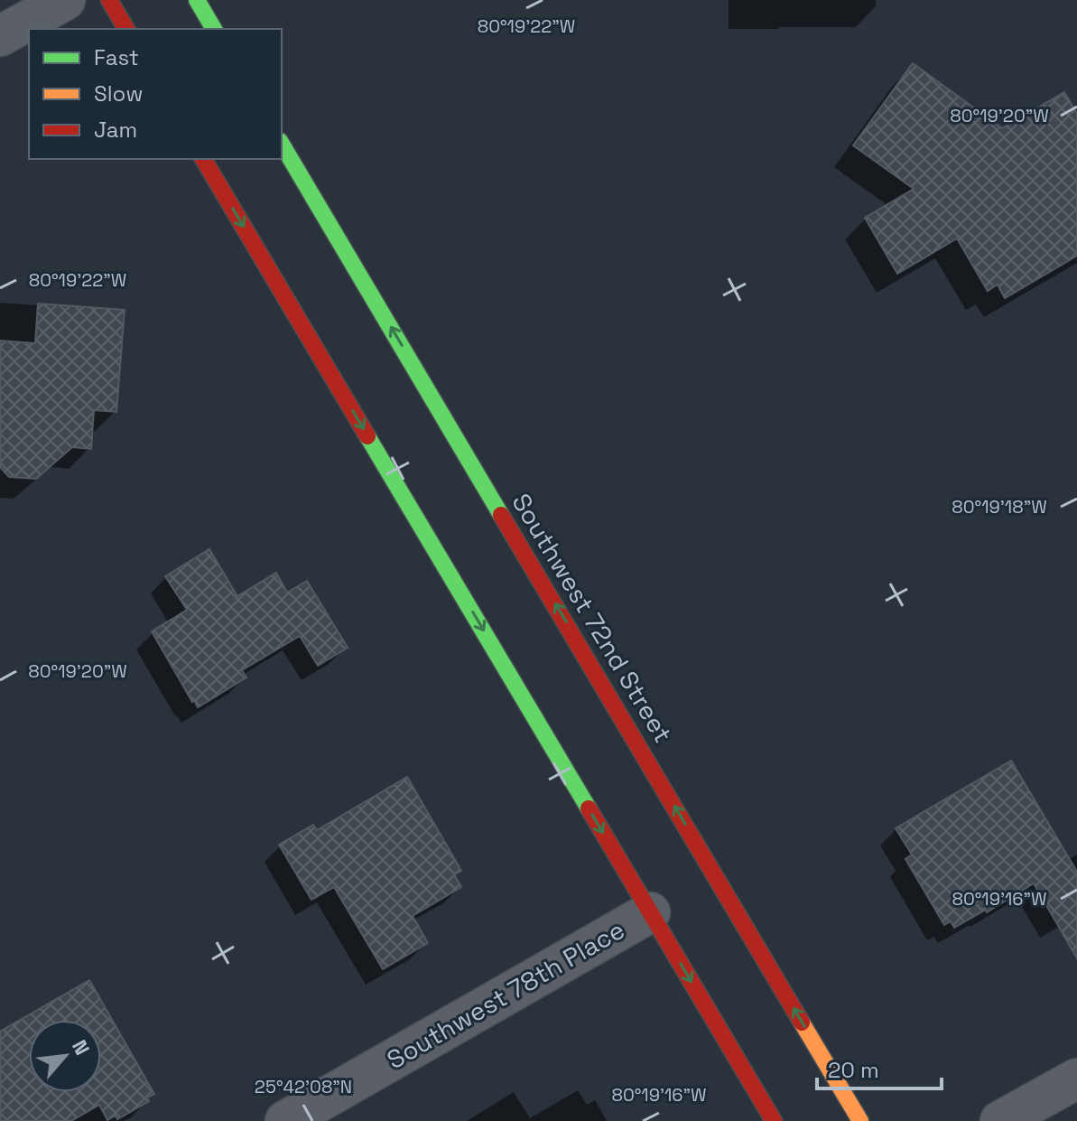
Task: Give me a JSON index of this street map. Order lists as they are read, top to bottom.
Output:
{
  "streets": {
    "main road": ["Southwest 72nd Street"],
    "street": ["Southwest 78th Place"]
  },
  "legend": ["Fast", "Slow", "Jam"],
  "scale_bar": "20 m",
  "north": "top right",
  "coordinates": [
    "80°19'22\"W",
    "80°19'20\"W",
    "80°19'18\"W",
    "80°19'16\"W",
    "25°42'08\"N"
  ]
}
